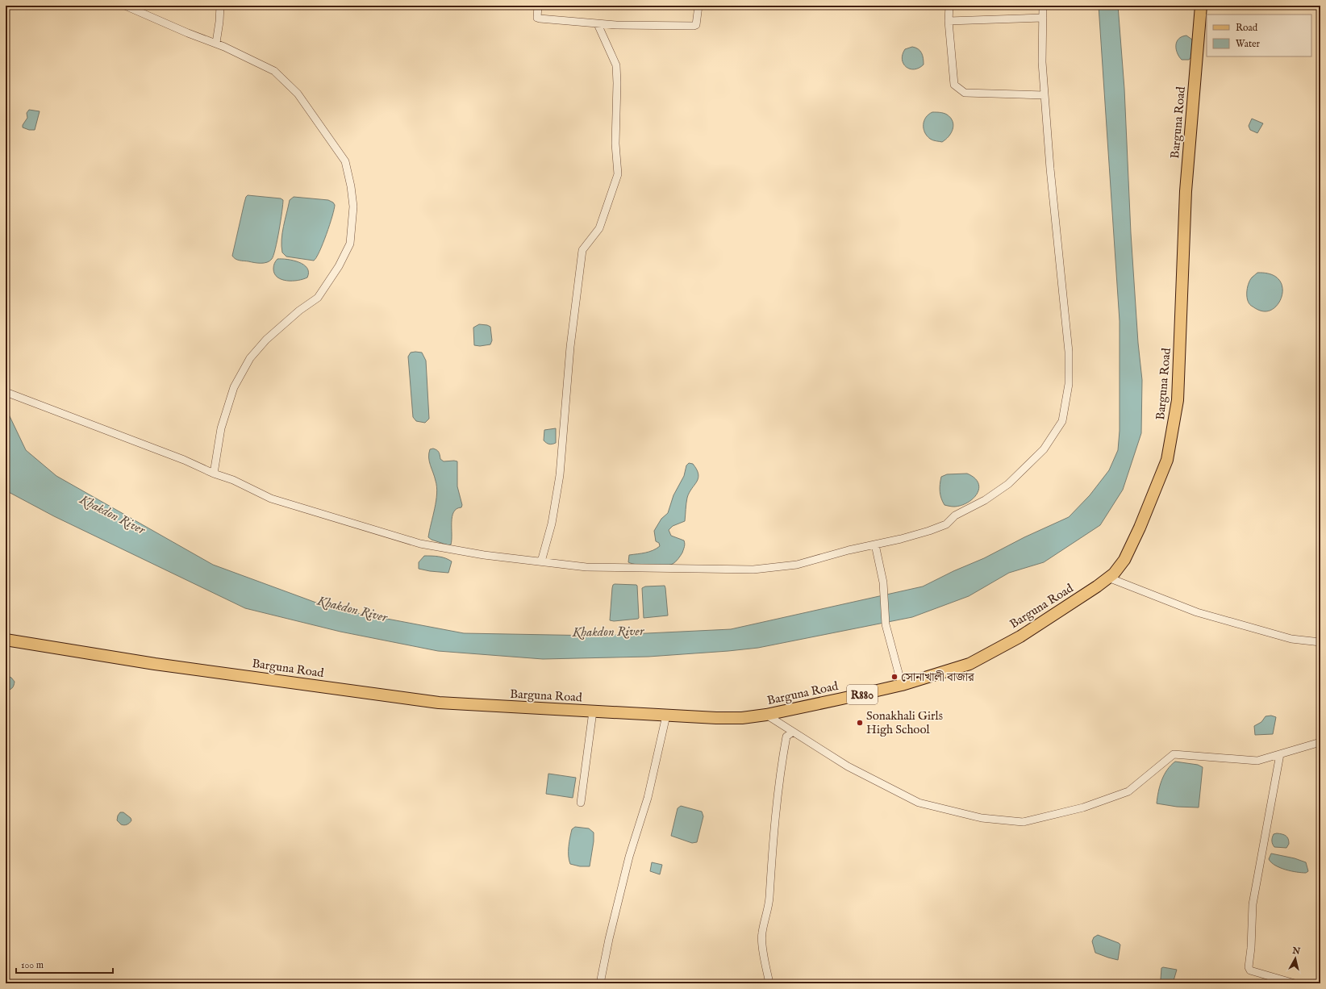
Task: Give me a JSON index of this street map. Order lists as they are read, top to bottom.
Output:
{
  "streets": {
    "main road": ["Barguna Road", "R880"]
  },
  "water": ["Khakdon River"],
  "places": ["সোনাখালী বাজার", "Sonakhali Girls High School"],
  "legend": ["Road", "Water"],
  "scale_bar": "100 m",
  "north": "top"
}
